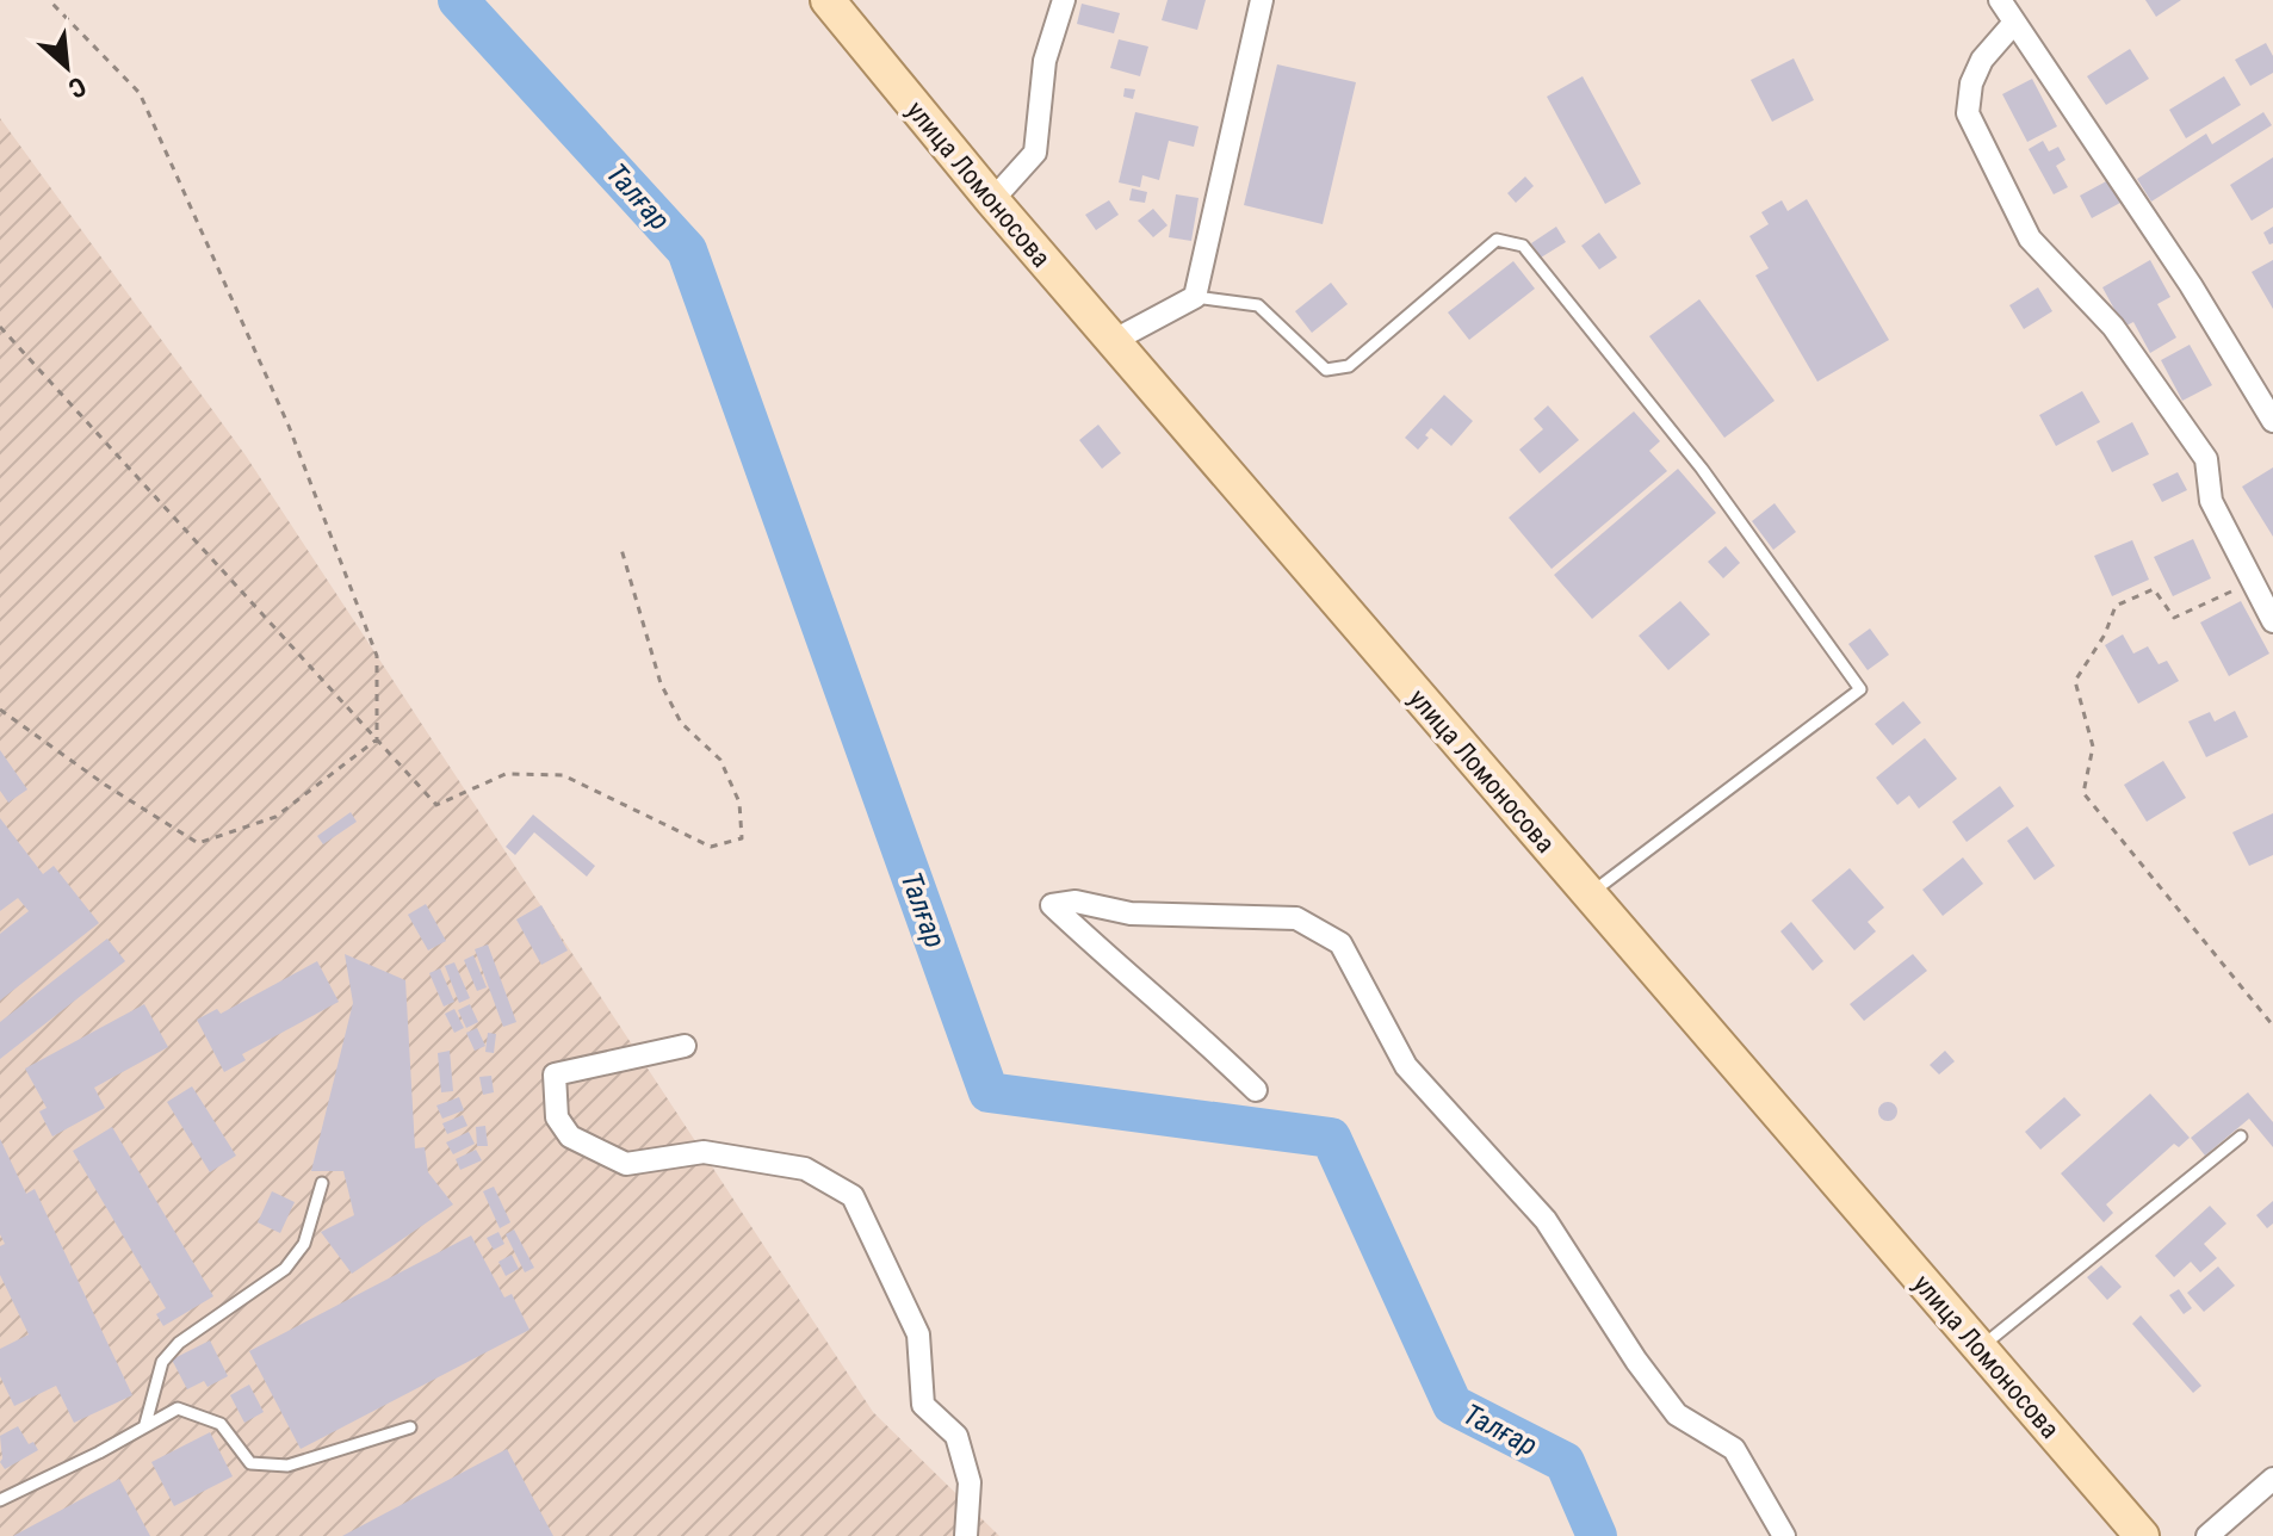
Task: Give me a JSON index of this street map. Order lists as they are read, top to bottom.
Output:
{
  "streets": {
    "main road": ["улица Ломоносова"]
  },
  "water": ["Талғар"],
  "north": "bottom right"
}
